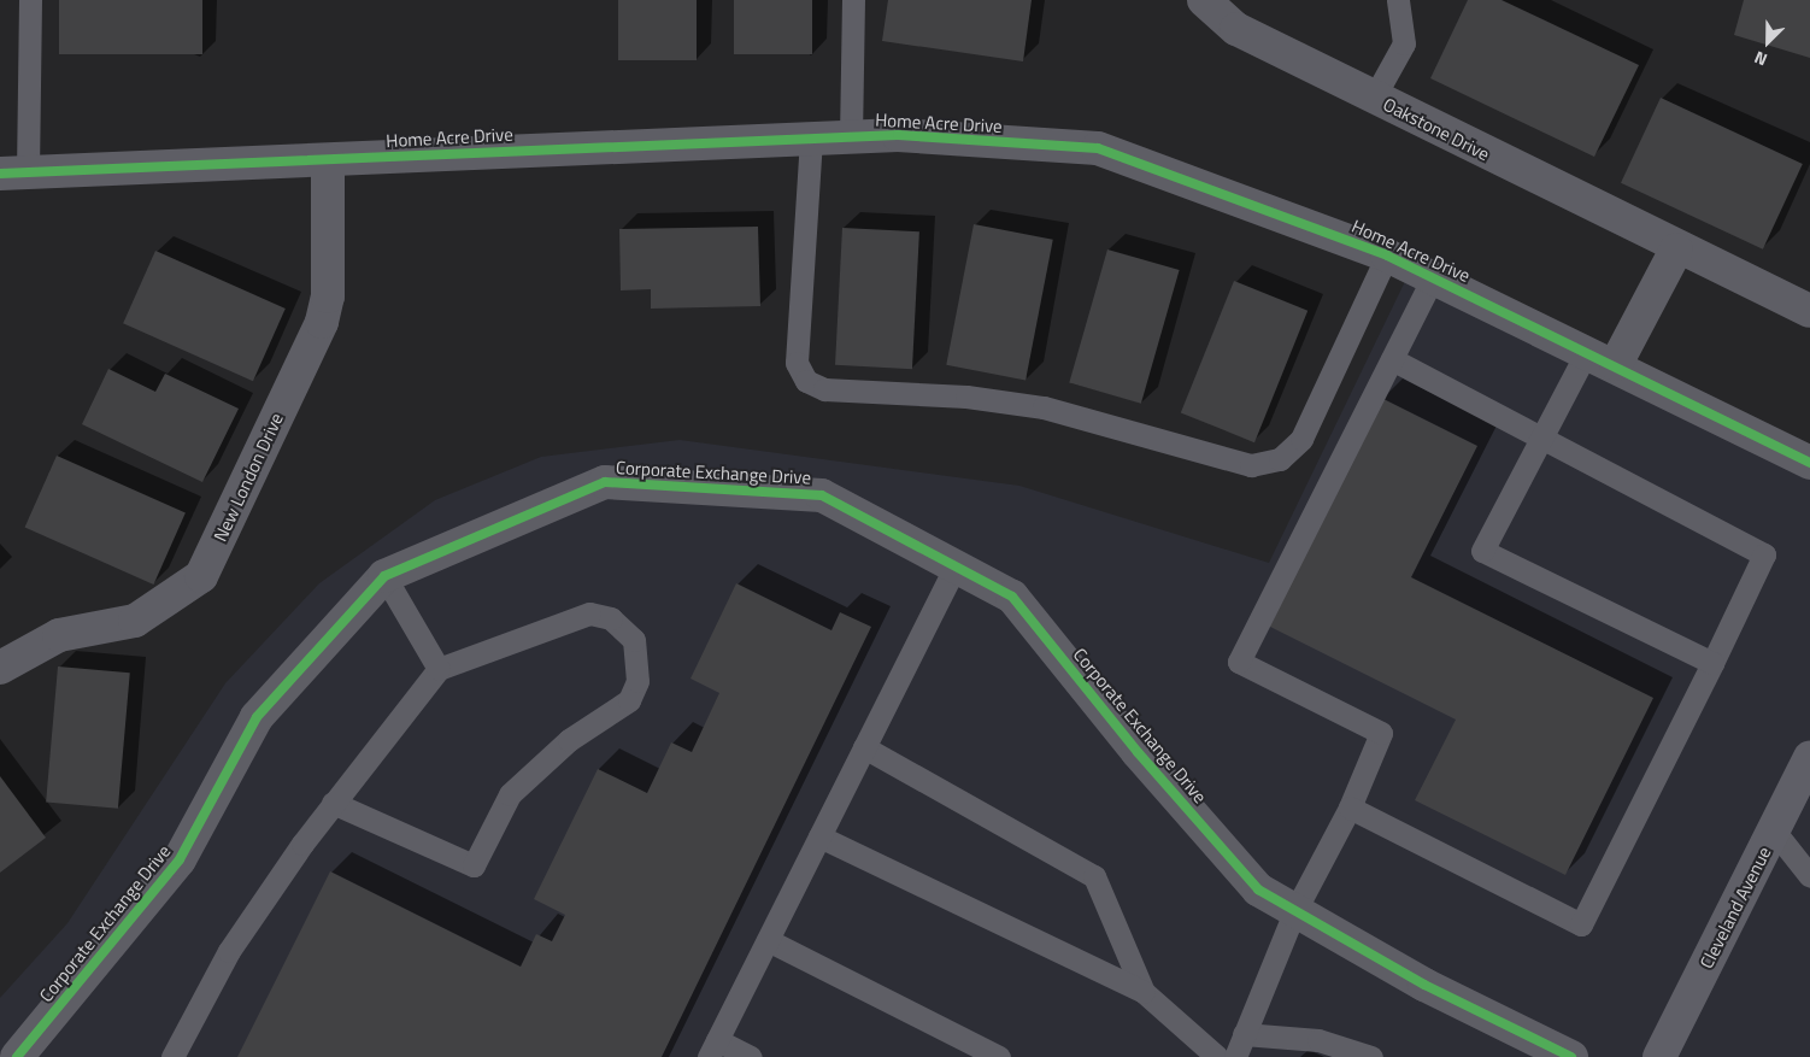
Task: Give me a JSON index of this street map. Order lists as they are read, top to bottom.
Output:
{
  "streets": {
    "main road": ["Cleveland Avenue"],
    "street": [
      "Home Acre Drive",
      "Oakstone Drive",
      "Corporate Exchange Drive",
      "New London Drive"
    ]
  },
  "crossings": [
    ["Home Acre Drive", "New London Drive"]
  ],
  "north": "bottom left"
}
